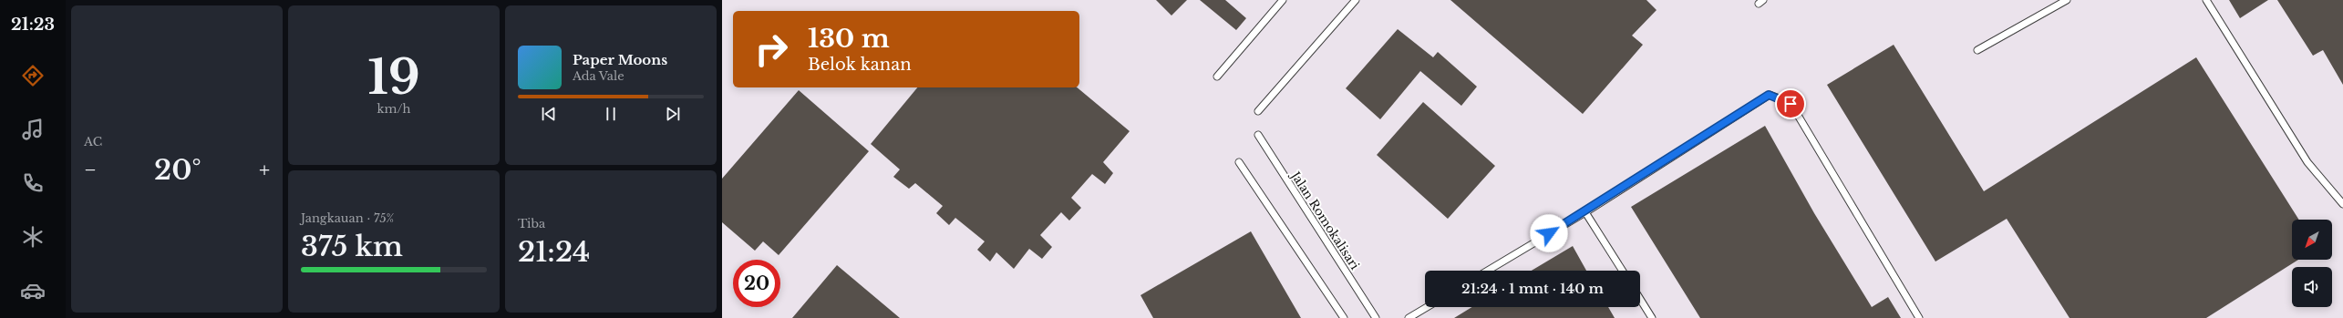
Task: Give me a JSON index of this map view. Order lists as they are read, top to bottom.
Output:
{
  "streets": {
    "lane": ["Jalan Romokalisari"]
  },
  "north": "bottom left",
  "page": {
    "tabs": "21:23",
    "tile": [
      "AC",
      ["19", "km/h"],
      ["Jangkauan · 75%", "375 km"],
      ["Tiba", "21:24"]
    ],
    "turn": ["130 m", "Belok kanan"],
    "song": ["Paper Moons", "Ada Vale"],
    "heat": ["−", "20°", "+"],
    "limit": "20",
    "trip": "21:24 · 1 mnt · 140 m"
  }
}
